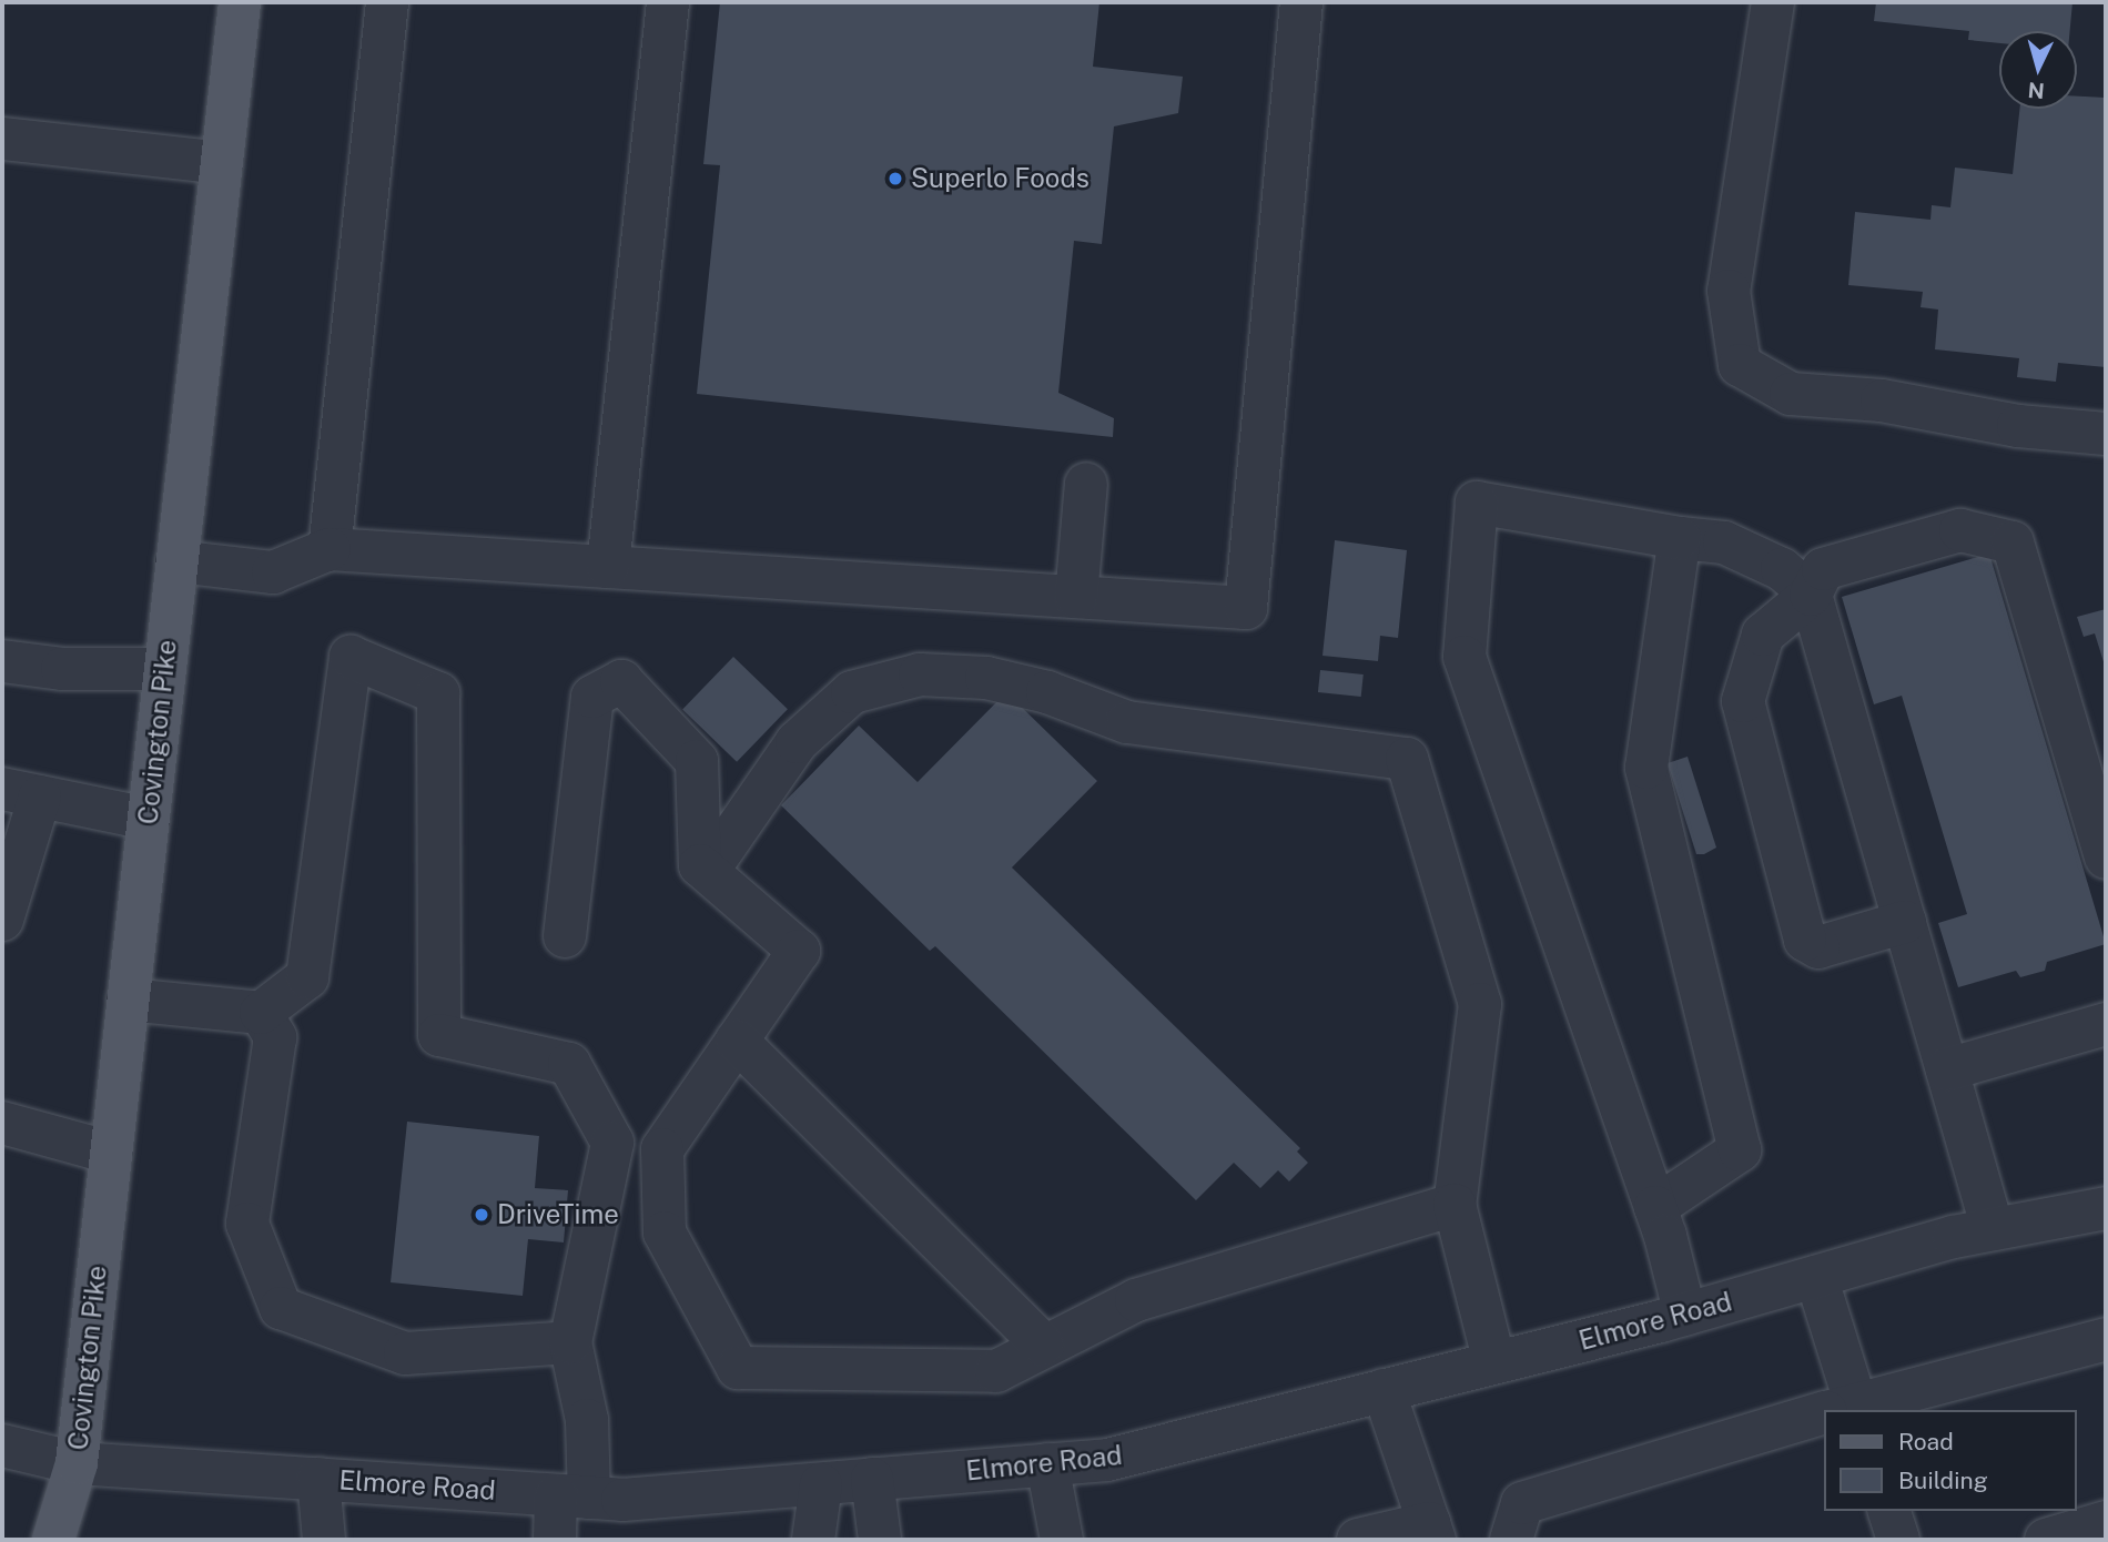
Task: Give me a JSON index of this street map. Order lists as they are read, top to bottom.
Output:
{
  "streets": {
    "main road": ["Covington Pike"],
    "street": ["Elmore Road"]
  },
  "crossings": [
    ["Covington Pike", "Elmore Road"]
  ],
  "places": ["Superlo Foods", "DriveTime"],
  "legend": ["Road", "Building"],
  "north": "bottom"
}
